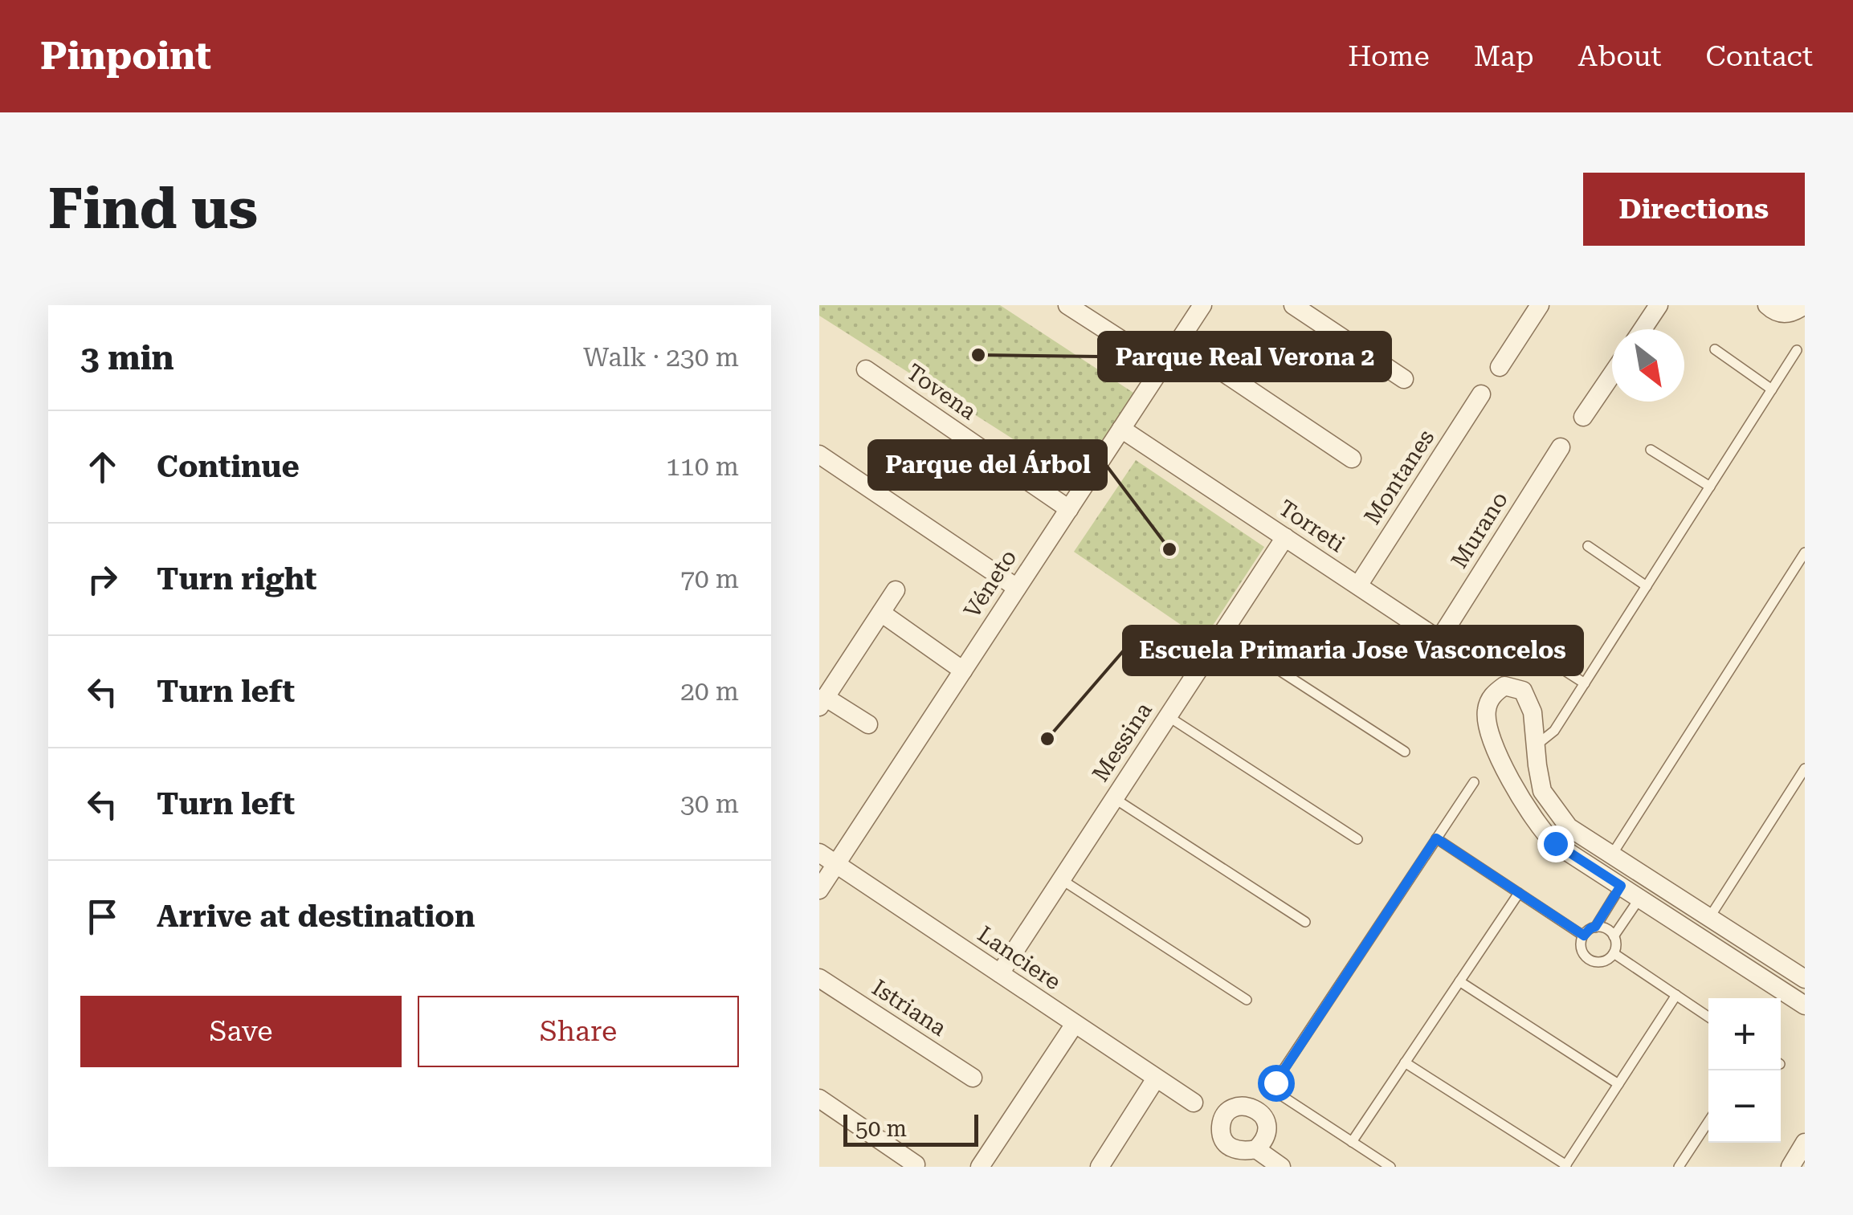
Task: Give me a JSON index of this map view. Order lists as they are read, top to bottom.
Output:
{
  "streets": {
    "street": [
      "Tovena",
      "Montanes",
      "Torreti",
      "Murano",
      "Véneto",
      "Messina",
      "Lanciere",
      "Istriana"
    ]
  },
  "crossings": [
    ["Tovena", "Véneto"],
    ["Montanes", "Torreti"],
    ["Torreti", "Murano"],
    ["Torreti", "Véneto"],
    ["Torreti", "Messina"],
    ["Véneto", "Lanciere"],
    ["Messina", "Lanciere"]
  ],
  "places": ["Parque Real Verona 2", "Parque del Árbol", "Escuela Primaria Jose Vasconcelos"],
  "scale_bar": "50 m",
  "north": "bottom right",
  "page": {
    "header": "Pinpoint",
    "nav": [
      "Home",
      "Map",
      "About",
      "Contact"
    ],
    "buttons": [
      "Directions",
      ["Save", "Share"]
    ],
    "title": "Find us",
    "heading": ["3 min", "Walk · 230 m"],
    "list": [
      ["Continue", "110 m"],
      ["Turn right", "70 m"],
      ["Turn left", "20 m"],
      ["Turn left", "30 m"],
      "Arrive at destination"
    ],
    "map_buttons": ["+", "−"],
    "scale": "50 m"
  }
}
